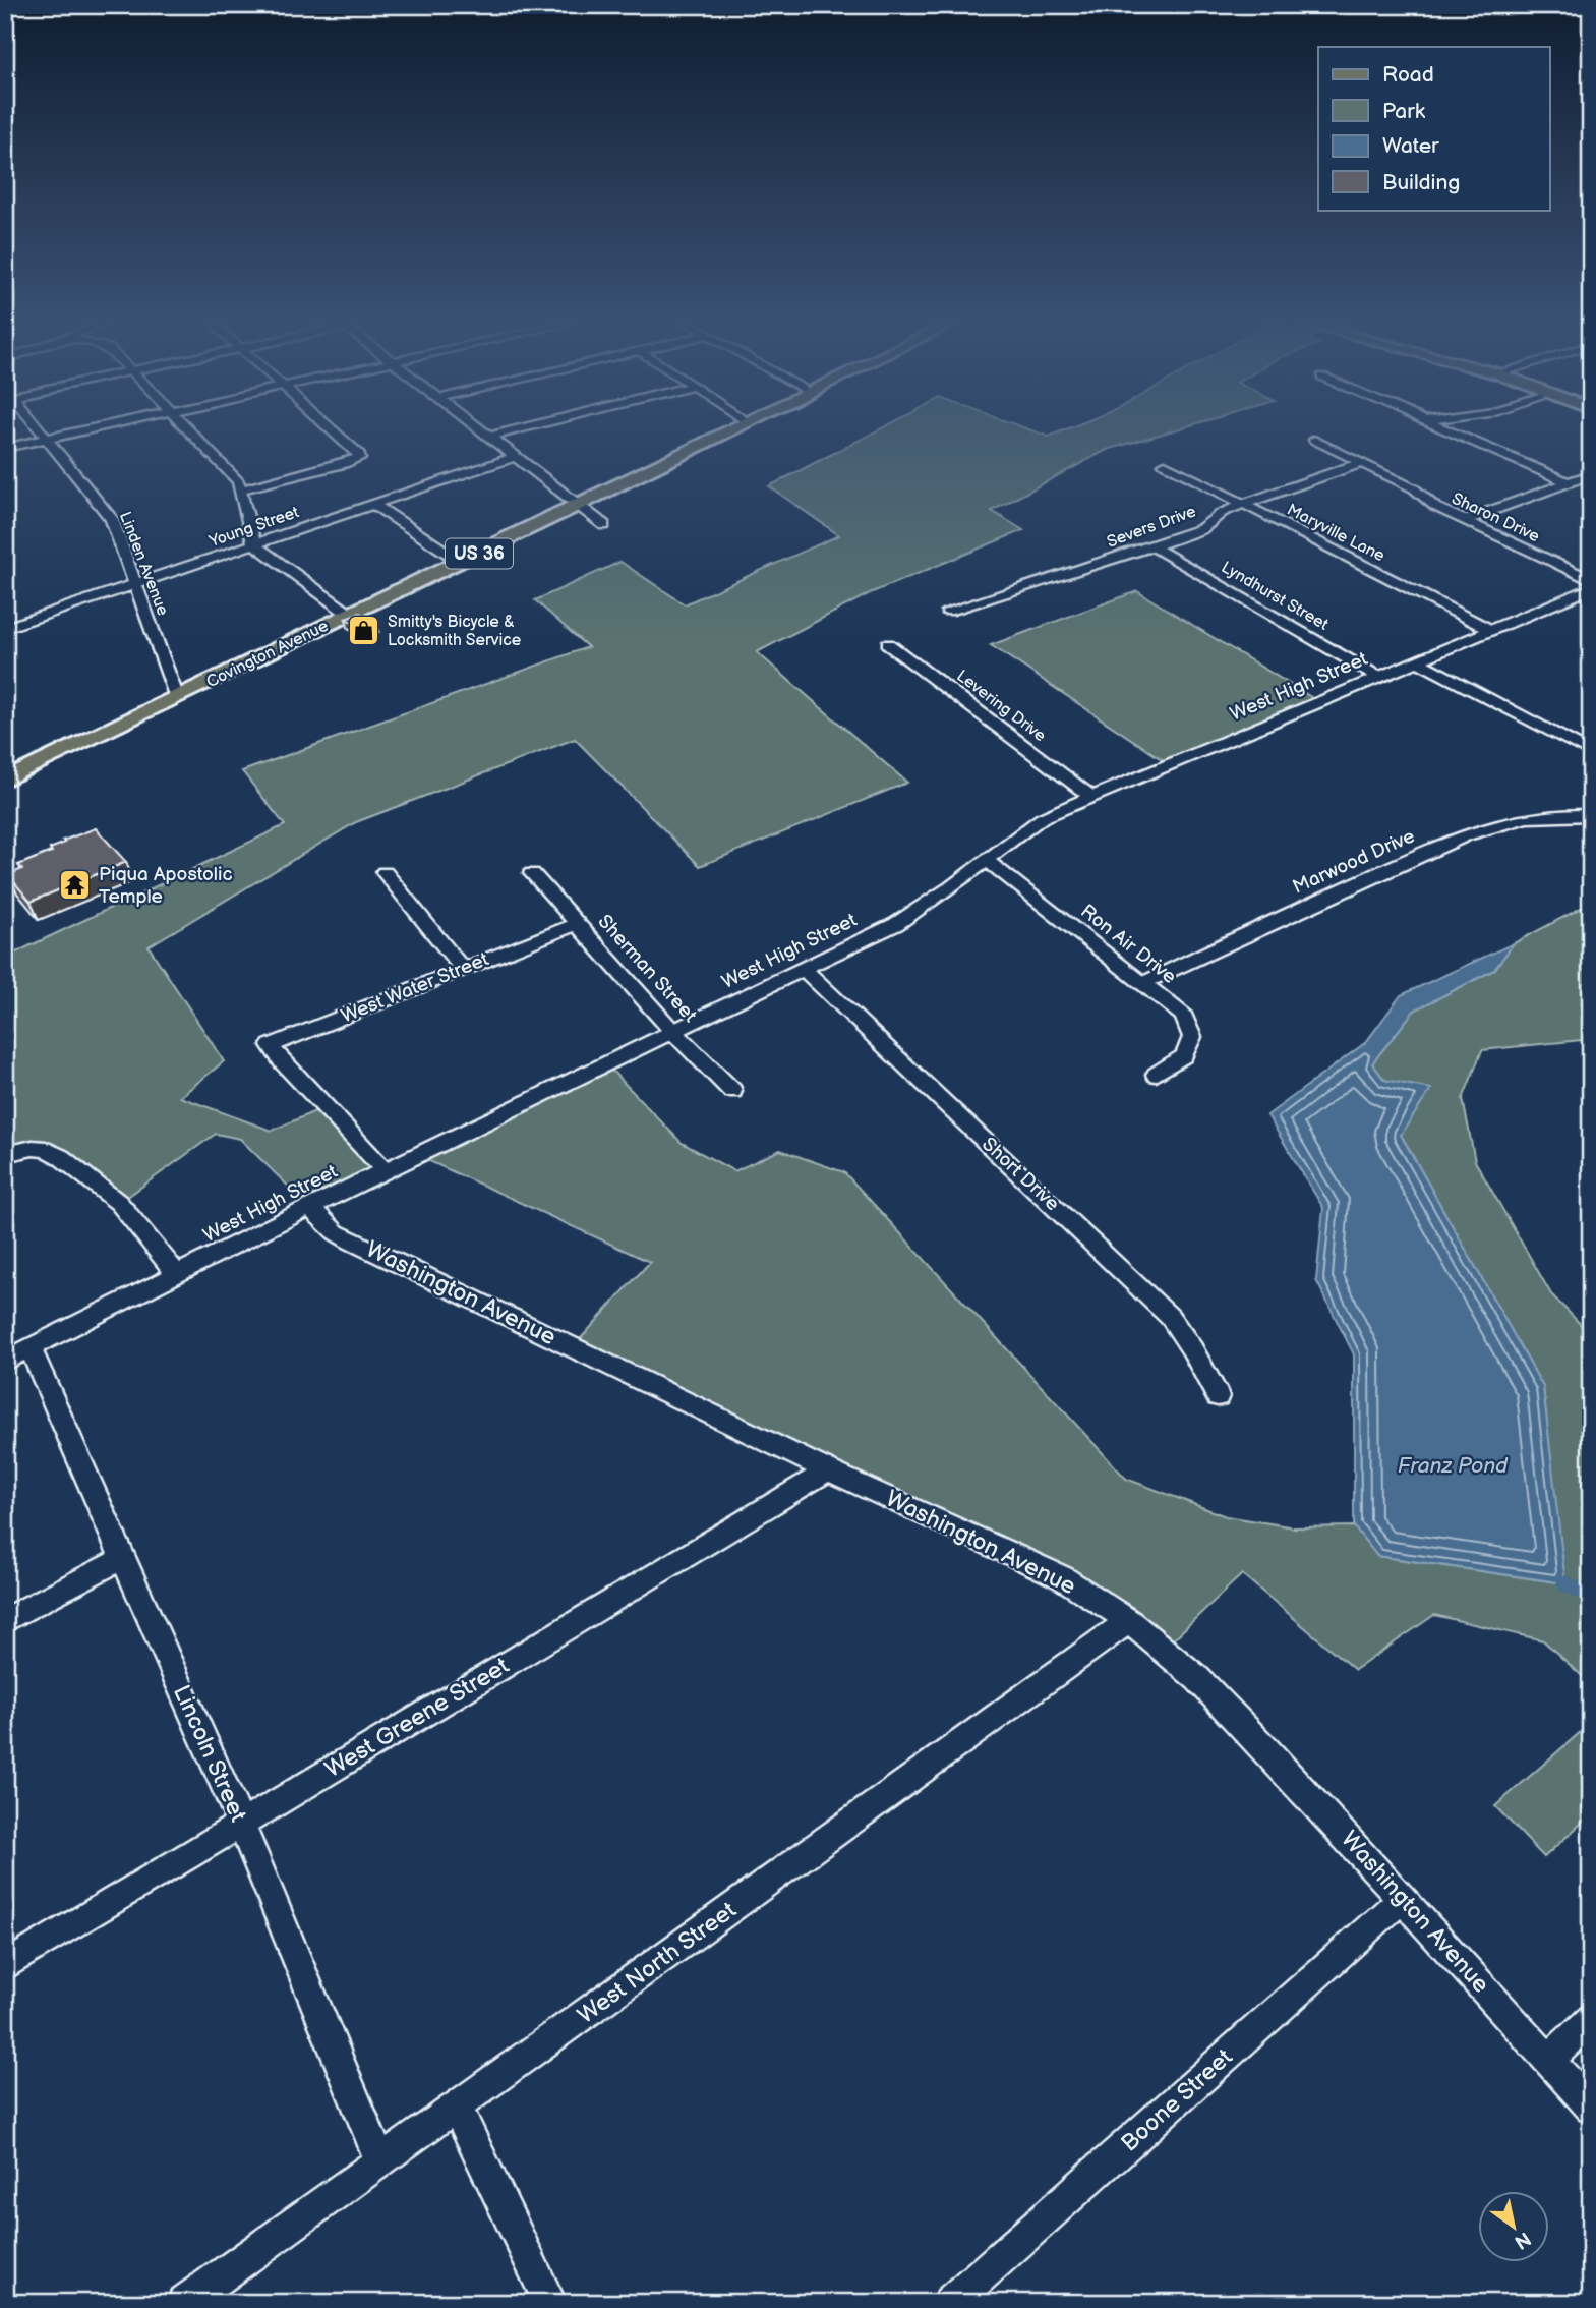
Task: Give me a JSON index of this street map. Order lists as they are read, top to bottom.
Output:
{
  "streets": {
    "main road": ["US 36", "Covington Avenue"],
    "street": [
      "Sharon Drive",
      "Young Street",
      "Severs Drive",
      "Maryville Lane",
      "Linden Avenue",
      "Lyndhurst Street",
      "West High Street",
      "Levering Drive",
      "Marwood Drive",
      "Ron Air Drive",
      "Sherman Street",
      "West Water Street",
      "Short Drive",
      "Washington Avenue",
      "West Greene Street",
      "Lincoln Street",
      "West North Street",
      "Boone Street"
    ]
  },
  "crossings": [
    ["Sharon Drive", "Severs Drive"],
    ["Young Street", "Linden Avenue"],
    ["Severs Drive", "Maryville Lane"],
    ["Severs Drive", "Lyndhurst Street"],
    ["Maryville Lane", "West High Street"],
    ["Linden Avenue", "Covington Avenue"],
    ["Lyndhurst Street", "West High Street"],
    ["West High Street", "Levering Drive"],
    ["West High Street", "Ron Air Drive"],
    ["West High Street", "Sherman Street"],
    ["West High Street", "West Water Street"],
    ["West High Street", "Short Drive"],
    ["West High Street", "Washington Avenue"],
    ["West High Street", "Lincoln Street"],
    ["Marwood Drive", "Ron Air Drive"],
    ["Sherman Street", "West Water Street"],
    ["Washington Avenue", "West Greene Street"],
    ["Washington Avenue", "West North Street"],
    ["Washington Avenue", "Boone Street"],
    ["West Greene Street", "Lincoln Street"],
    ["Lincoln Street", "West North Street"]
  ],
  "water": ["Franz Pond"],
  "places": {
    "shop": ["Smitty's Bicycle & Locksmith Service"],
    "temple": ["Piqua Apostolic Temple"]
  },
  "legend": [
    "Road",
    "Park",
    "Water",
    "Building"
  ],
  "north": "bottom right"
}
